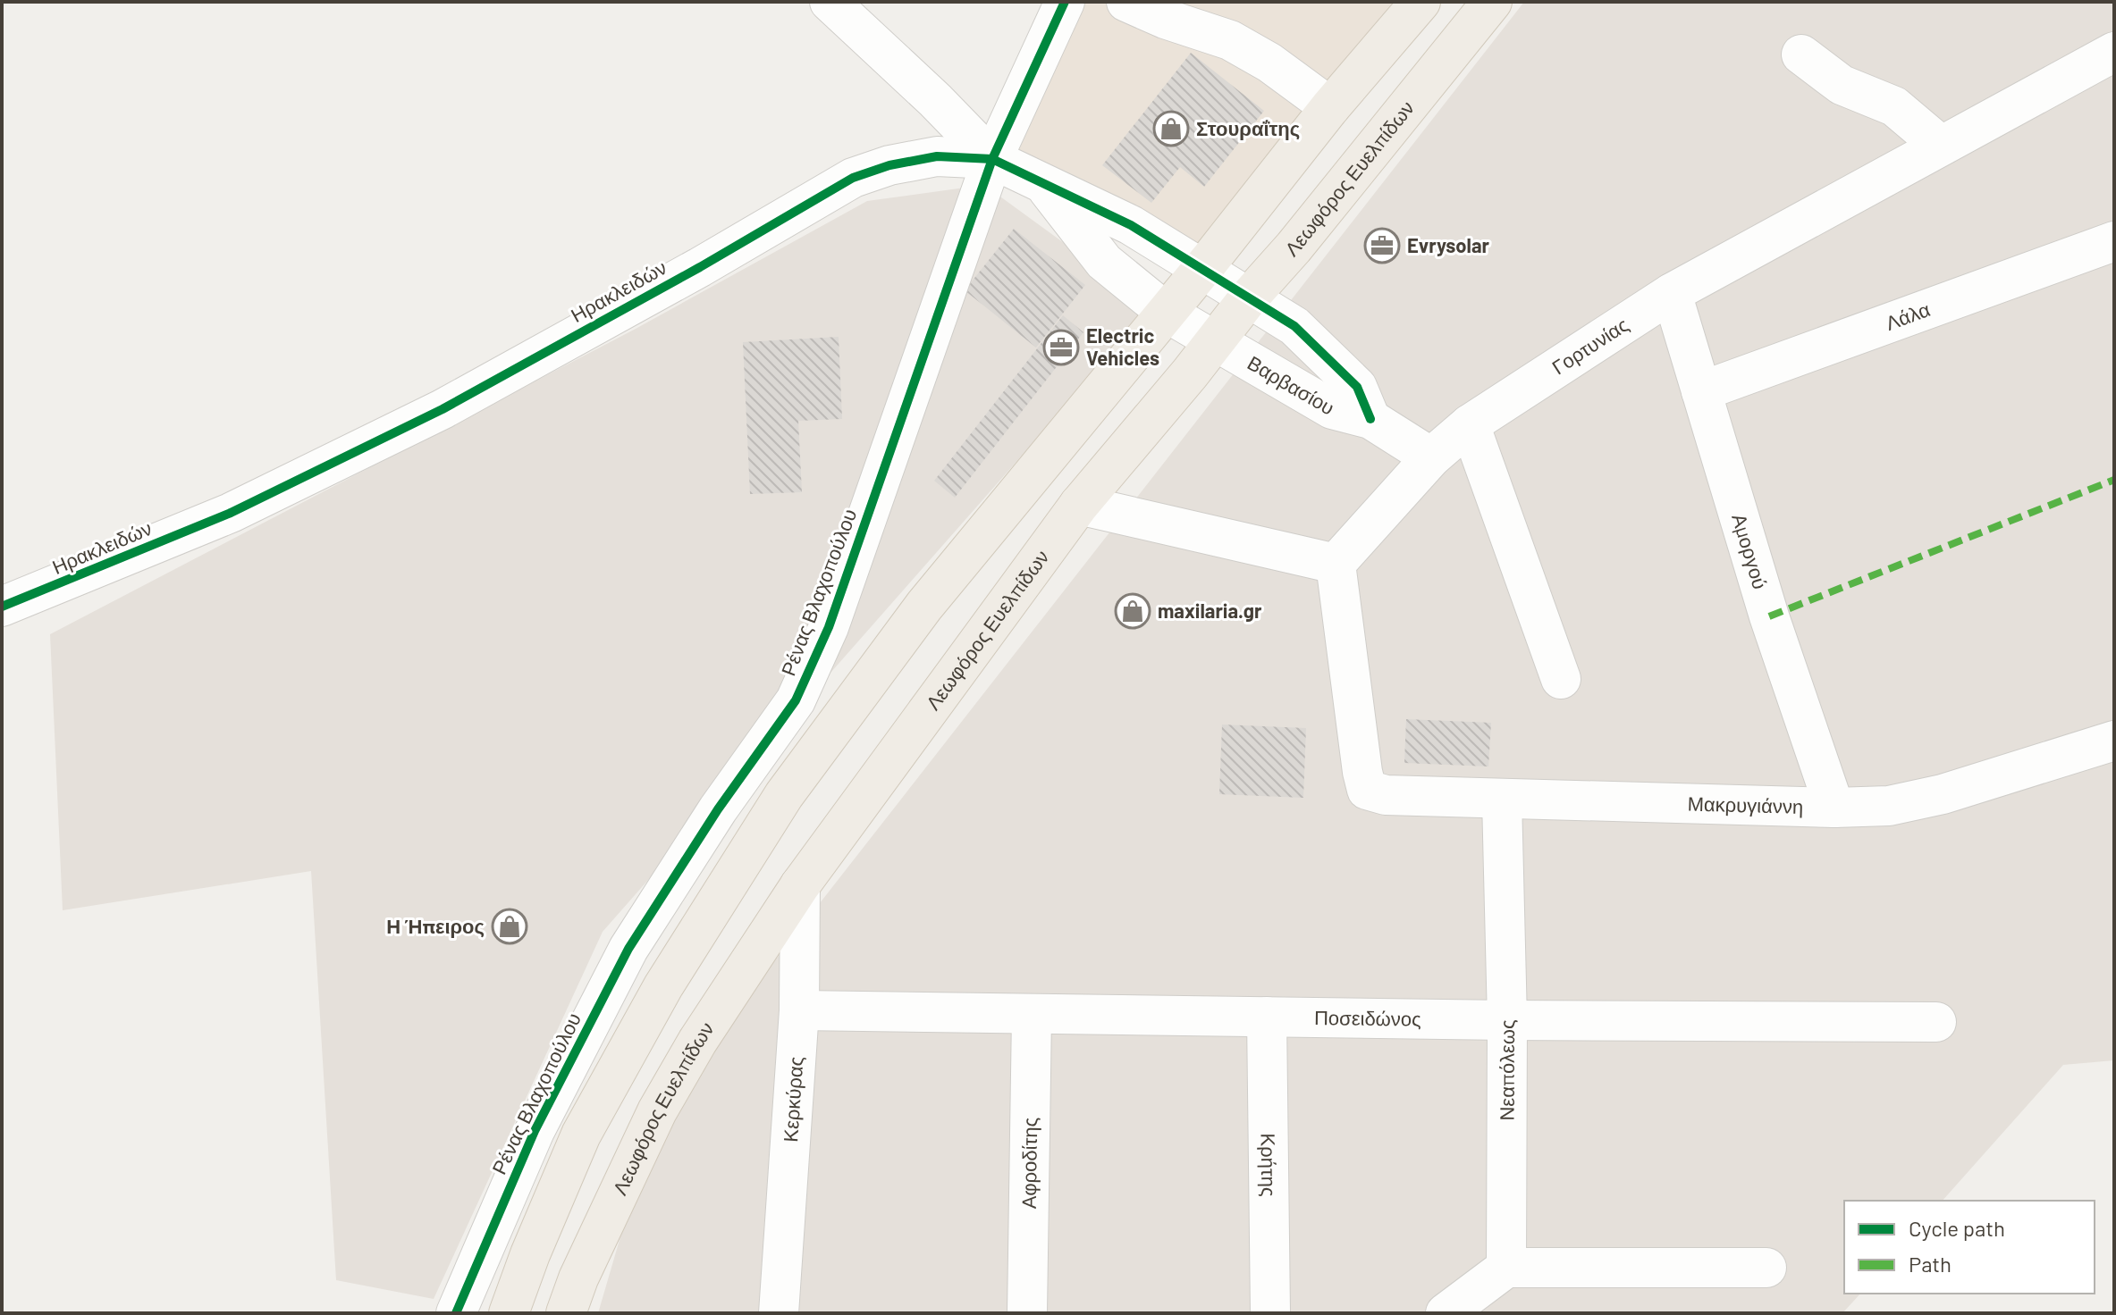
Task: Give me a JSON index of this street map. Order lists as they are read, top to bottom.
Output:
{
  "streets": {
    "main road": ["Λεωφόρος Ευελπίδων"],
    "street": [
      "Ηρακλειδών",
      "Λάλα",
      "Γορτυνίας",
      "Βαρβασίου",
      "Αμοργού",
      "Ρένας Βλαχοπούλου",
      "Μακρυγιάννη",
      "Ποσειδώνος",
      "Νεαπόλεως",
      "Κερκύρας",
      "Αφροδίτης",
      "Κρήτης"
    ]
  },
  "crossings": [
    ["Λεωφόρος Ευελπίδων", "Ηρακλειδών"],
    ["Λεωφόρος Ευελπίδων", "Βαρβασίου"],
    ["Λεωφόρος Ευελπίδων", "Κερκύρας"],
    ["Ηρακλειδών", "Βαρβασίου"],
    ["Ηρακλειδών", "Ρένας Βλαχοπούλου"],
    ["Λάλα", "Αμοργού"],
    ["Γορτυνίας", "Βαρβασίου"],
    ["Γορτυνίας", "Αμοργού"],
    ["Γορτυνίας", "Μακρυγιάννη"],
    ["Αμοργού", "Μακρυγιάννη"],
    ["Μακρυγιάννη", "Νεαπόλεως"],
    ["Ποσειδώνος", "Νεαπόλεως"],
    ["Ποσειδώνος", "Κερκύρας"],
    ["Ποσειδώνος", "Αφροδίτης"],
    ["Ποσειδώνος", "Κρήτης"]
  ],
  "places": {
    "shop": ["Στουραΐτης", "maxilaria.gr", "Η Ήπειρος"],
    "office": ["Evrysolar", "Electric Vehicles"]
  },
  "legend": ["Cycle path", "Path"]
}
